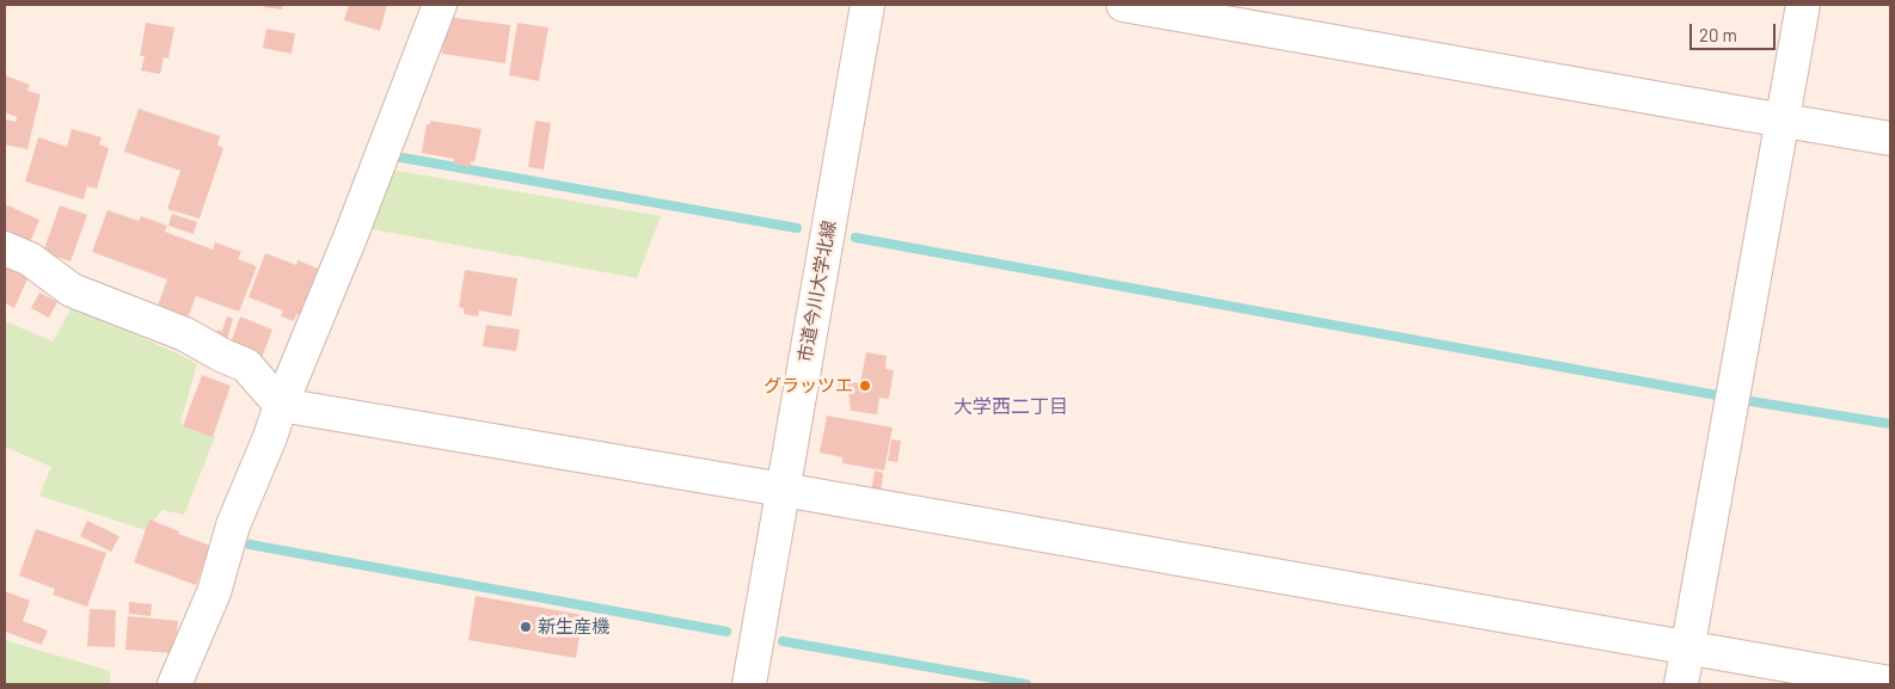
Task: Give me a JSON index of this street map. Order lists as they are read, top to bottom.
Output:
{
  "streets": {
    "street": ["市道今川大学北線"]
  },
  "districts": ["大学西二丁目"],
  "places": ["グラッツエ", "新生産機"],
  "scale_bar": "20 m"
}
